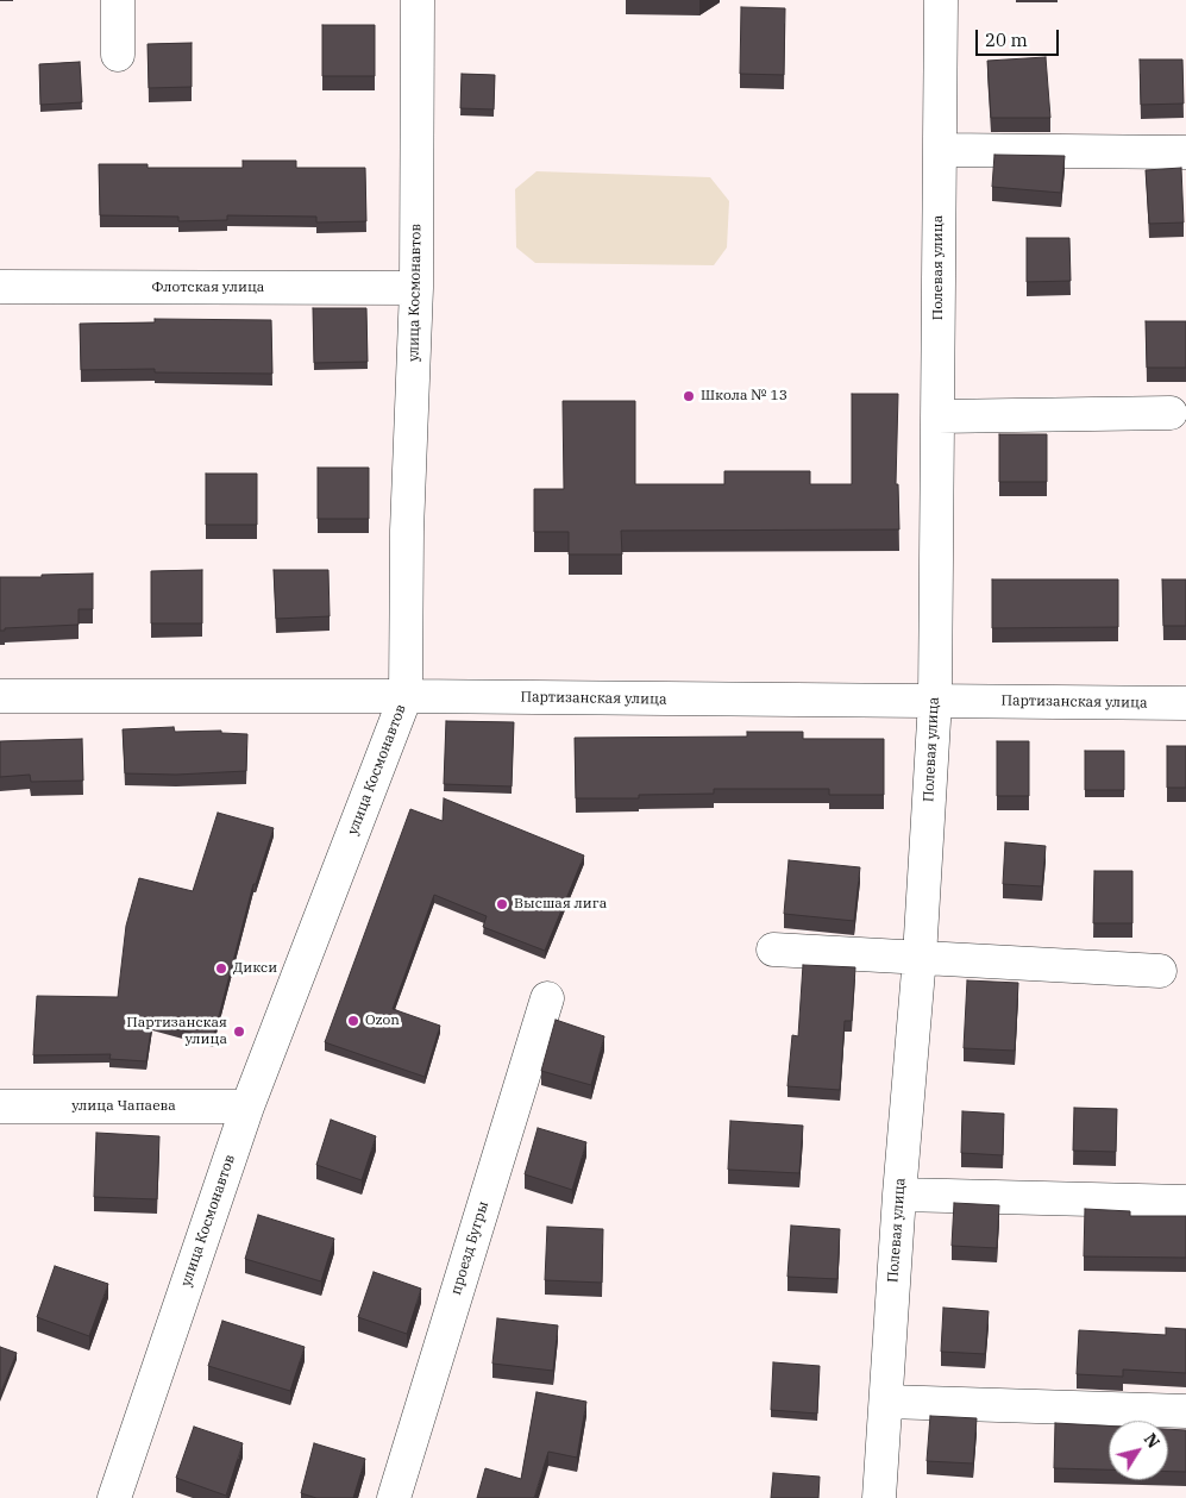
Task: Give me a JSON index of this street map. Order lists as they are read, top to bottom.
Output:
{
  "streets": {
    "street": [
      "Полевая улица",
      "Флотская улица",
      "улица Космонавтов",
      "Партизанская улица",
      "улица Чапаева",
      "проезд Бугры"
    ]
  },
  "crossings": [
    ["Полевая улица", "Партизанская улица"],
    ["Флотская улица", "улица Космонавтов"],
    ["улица Космонавтов", "Партизанская улица"],
    ["улица Космонавтов", "улица Чапаева"]
  ],
  "places": [
    "Школа № 13",
    "Высшая лига",
    "Дикси",
    "Ozon",
    "Партизанская улица"
  ],
  "scale_bar": "20 m",
  "north": "top right"
}
